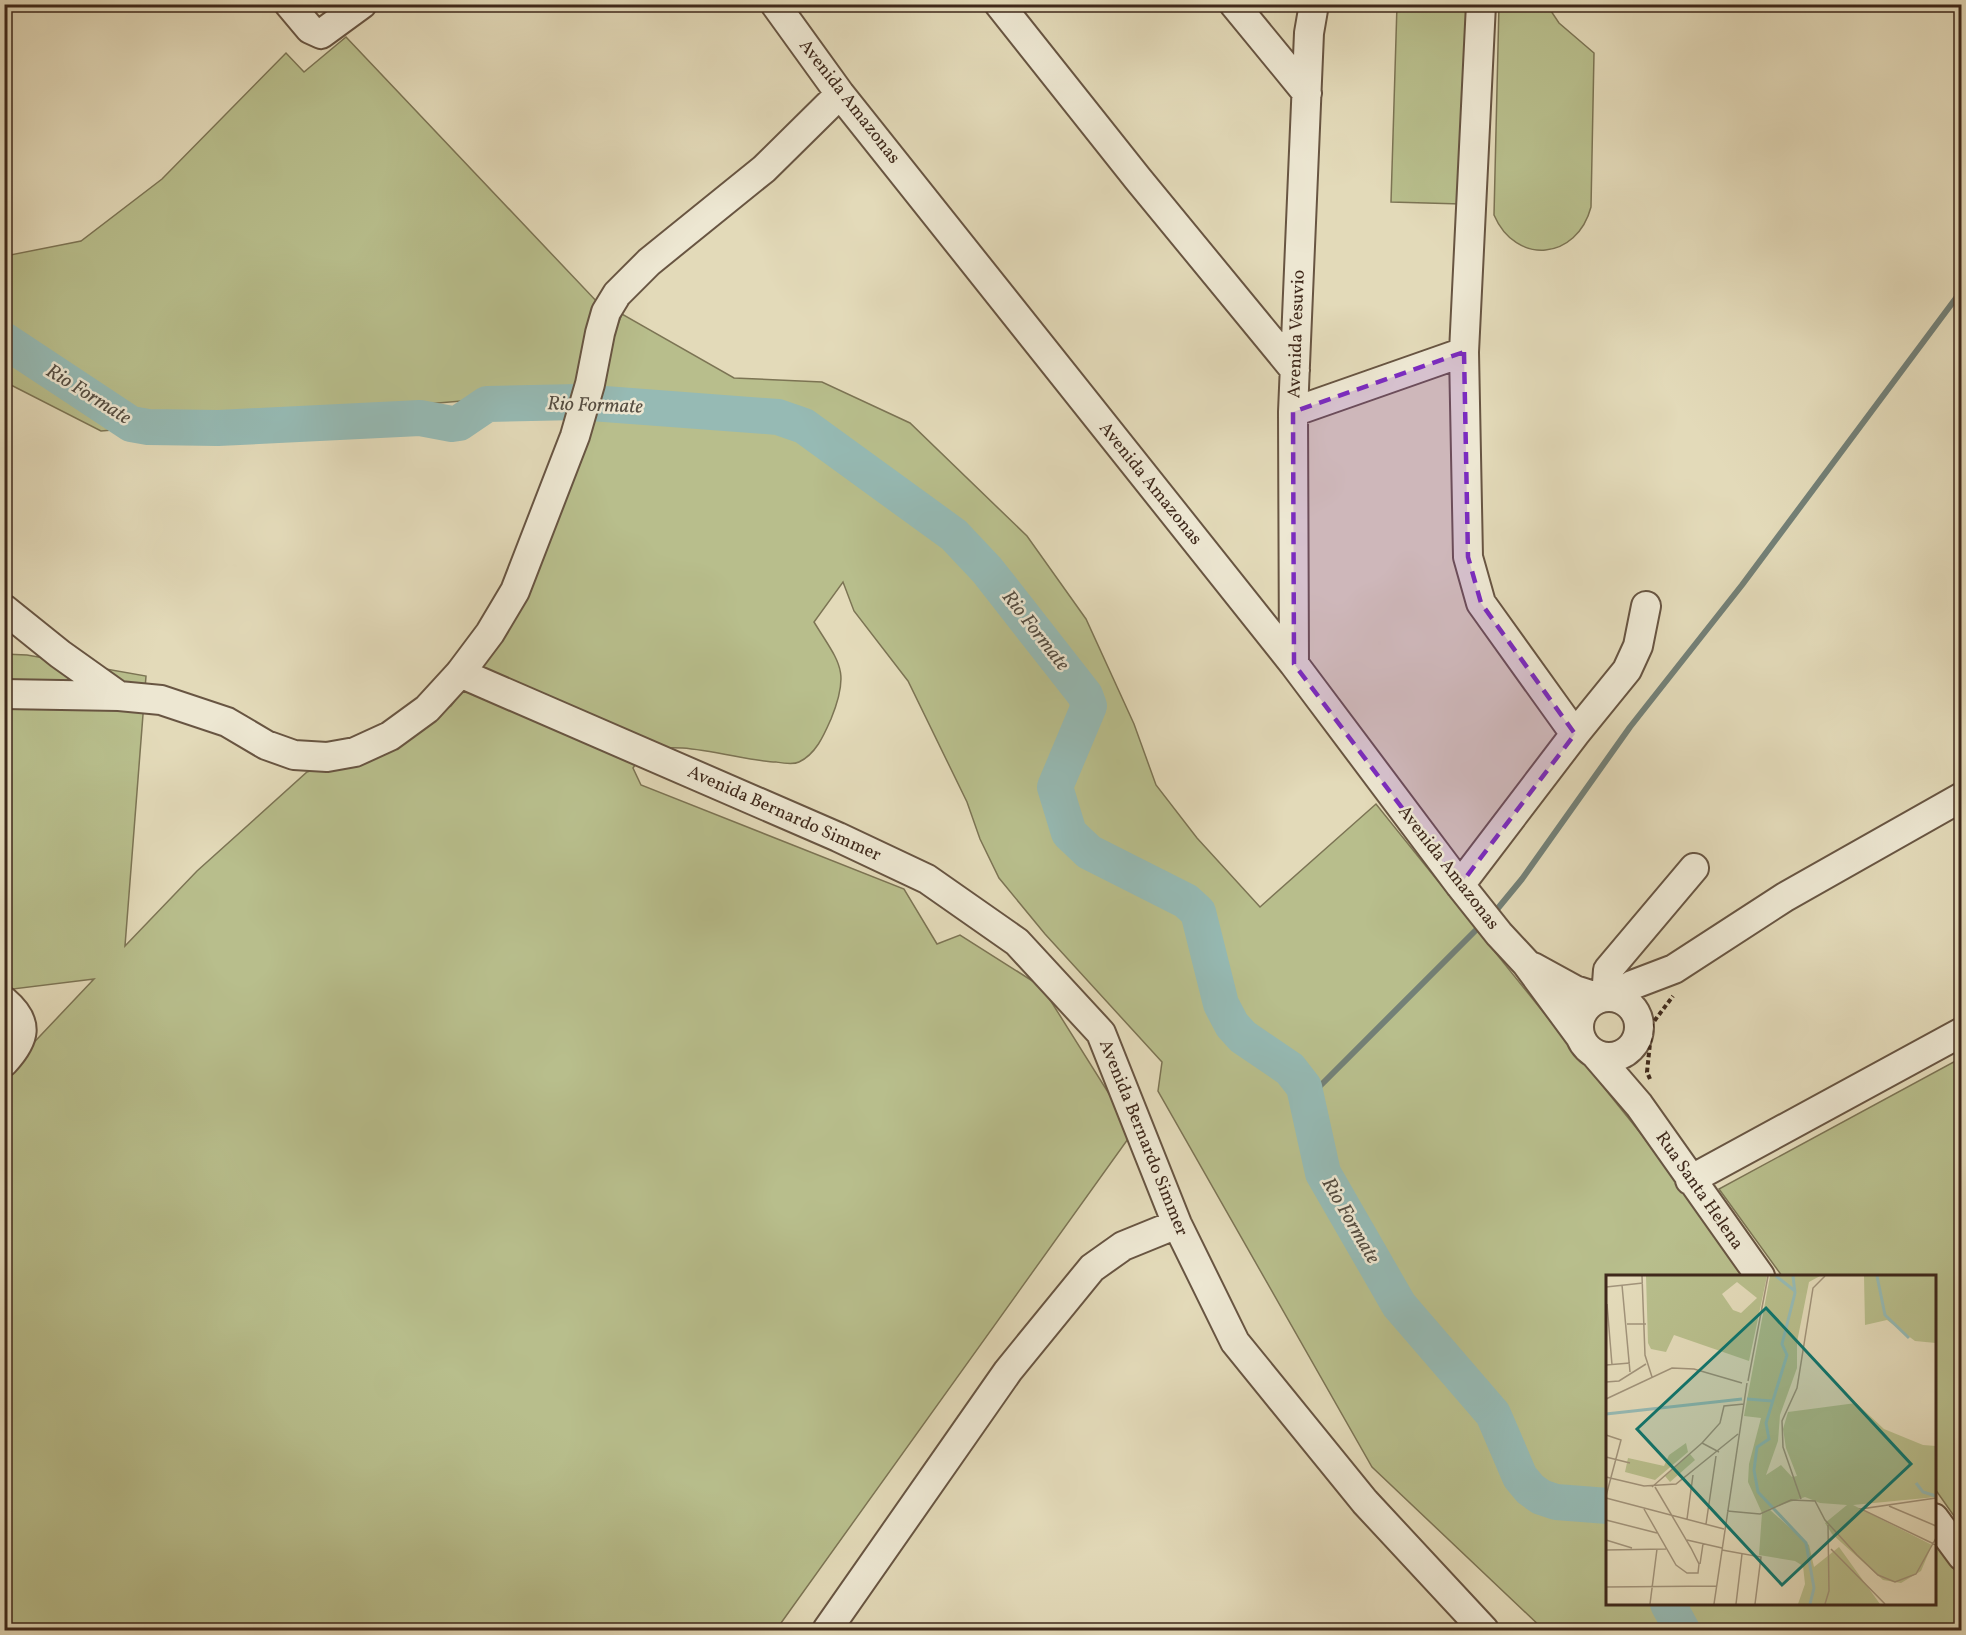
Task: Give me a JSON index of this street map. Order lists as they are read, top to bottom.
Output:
{
  "streets": {
    "street": [
      "Avenida Amazonas",
      "Avenida Vesuvio",
      "Avenida Bernardo Simmer",
      "Rua Santa Helena"
    ]
  },
  "crossings": [
    ["Avenida Amazonas", "Avenida Vesuvio"],
    ["Avenida Amazonas", "Rua Santa Helena"]
  ],
  "water": ["Rio Formate"]
}
